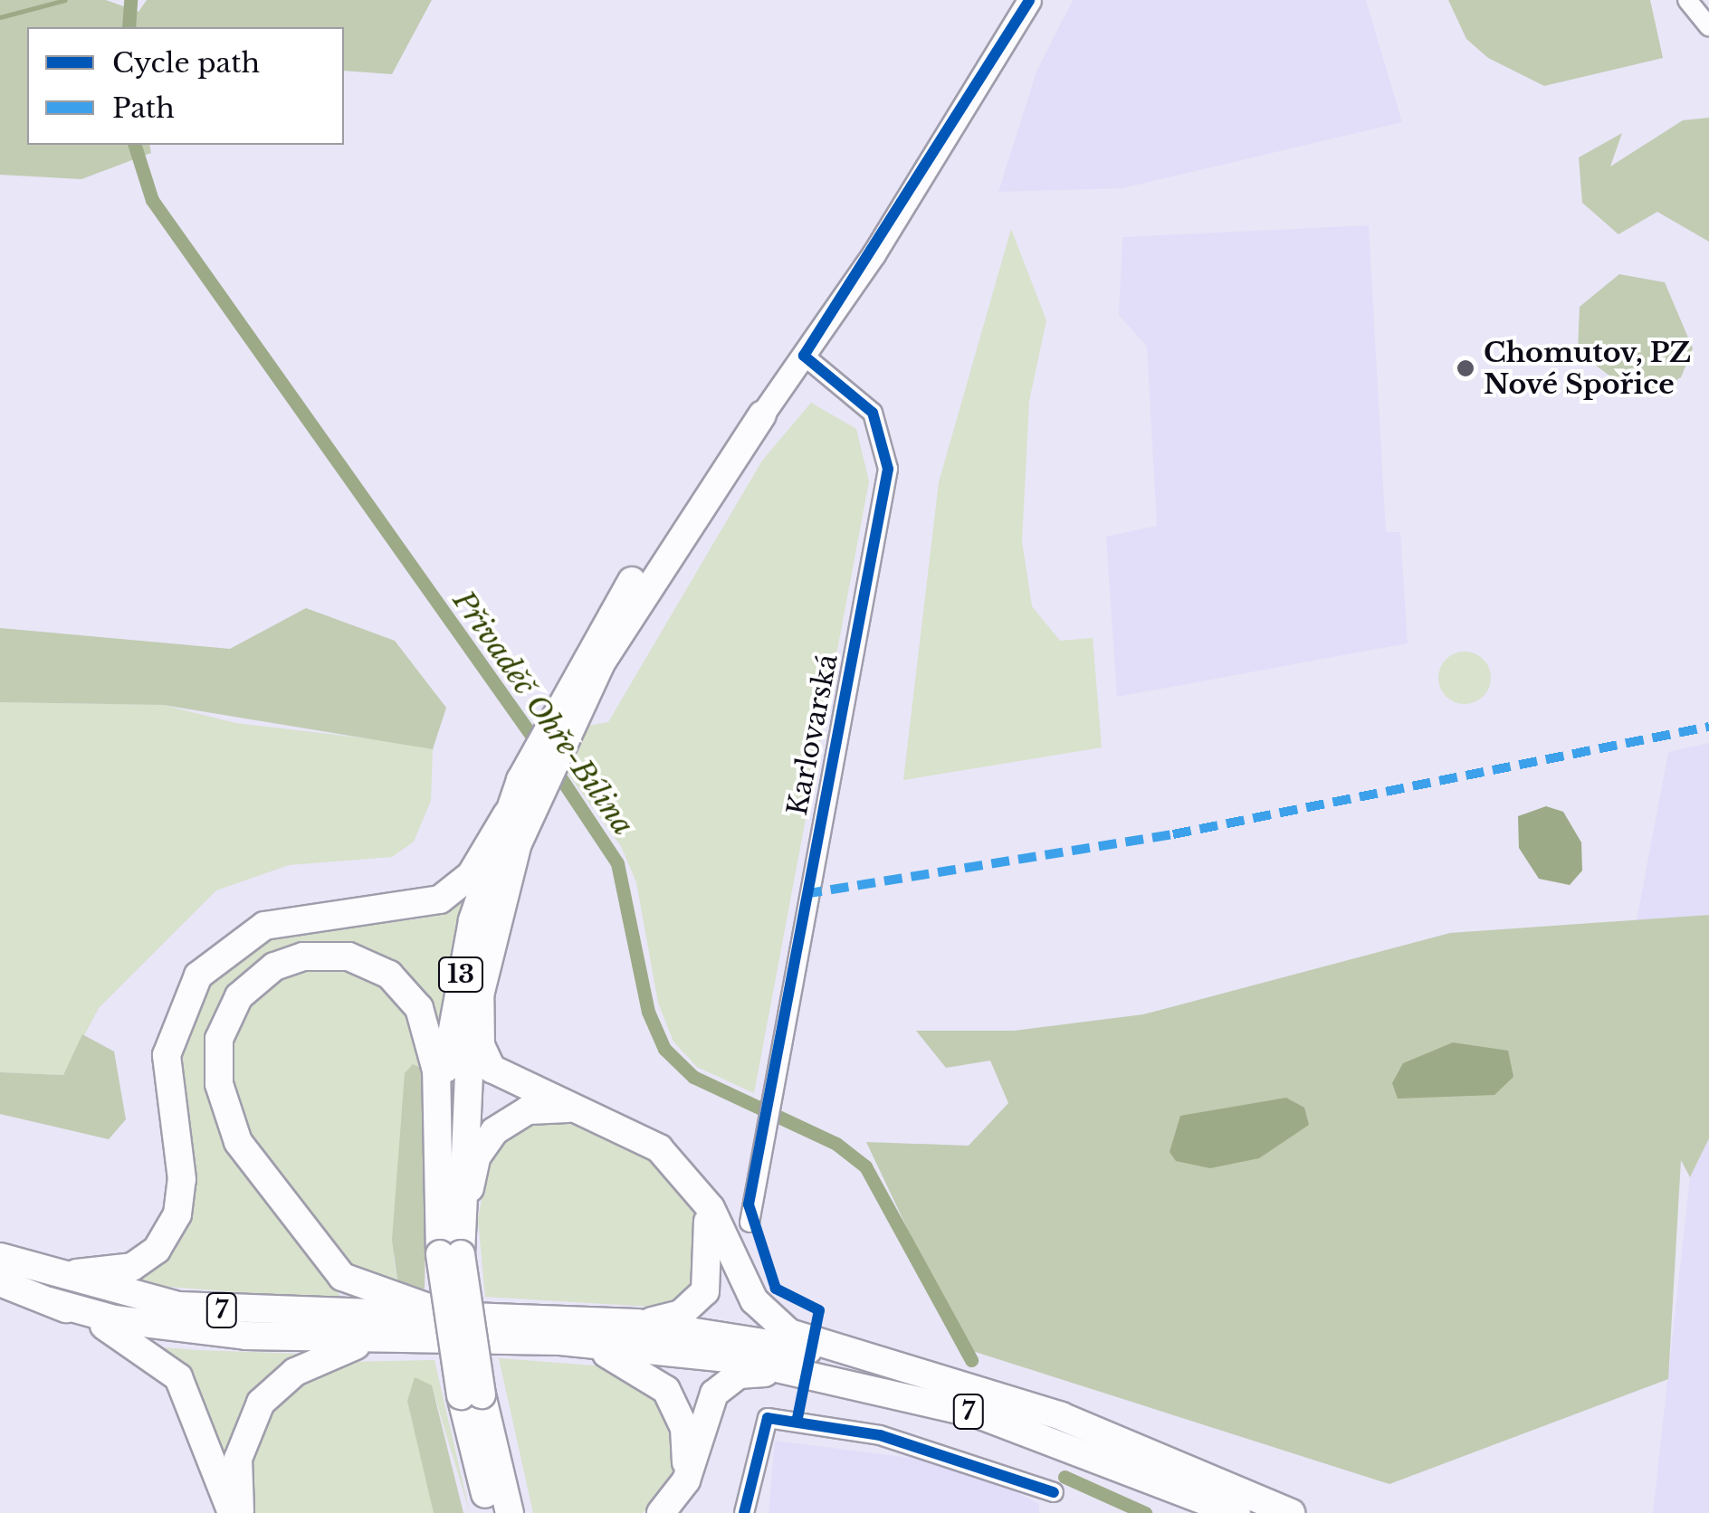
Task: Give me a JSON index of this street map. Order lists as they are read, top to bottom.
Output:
{
  "streets": {
    "highway": ["13", "7"],
    "street": ["Karlovarská"]
  },
  "crossings": [
    ["Karlovarská", "13"]
  ],
  "water": ["Přivaděč Ohře-Bílina"],
  "places": ["Chomutov, PZ Nové Spořice"],
  "legend": ["Cycle path", "Path"]
}
